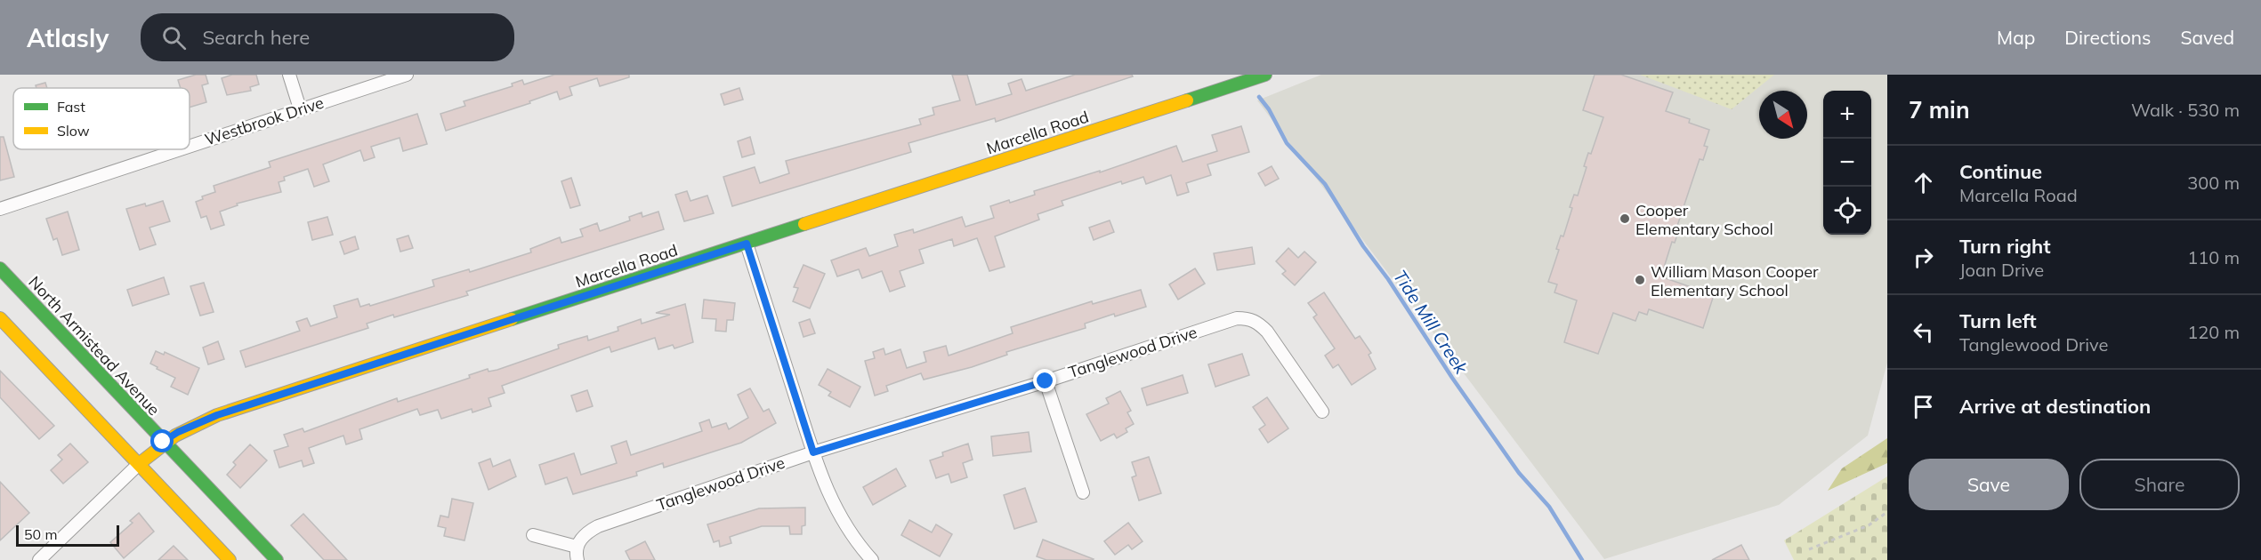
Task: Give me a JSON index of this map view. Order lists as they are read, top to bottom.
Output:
{
  "streets": {
    "street": [
      "Westbrook Drive",
      "Marcella Road",
      "North Armistead Avenue",
      "Tanglewood Drive"
    ]
  },
  "crossings": [
    ["Marcella Road", "North Armistead Avenue"]
  ],
  "water": ["Tide Mill Creek"],
  "places": ["Cooper Elementary School", "William Mason Cooper Elementary School"],
  "legend": ["Fast", "Slow"],
  "scale_bar": "50 m",
  "north": "bottom right",
  "page": {
    "header": "Atlasly",
    "search": "Search here",
    "nav": ["Map", "Directions", "Saved"],
    "heading": ["7 min", "Walk · 530 m"],
    "map_buttons": ["+", "−"],
    "list": [
      ["Continue", "Marcella Road", "300 m"],
      ["Turn right", "Joan Drive", "110 m"],
      ["Turn left", "Tanglewood Drive", "120 m"],
      "Arrive at destination"
    ],
    "buttons": ["Save", "Share"],
    "scale": "50 m"
  }
}
